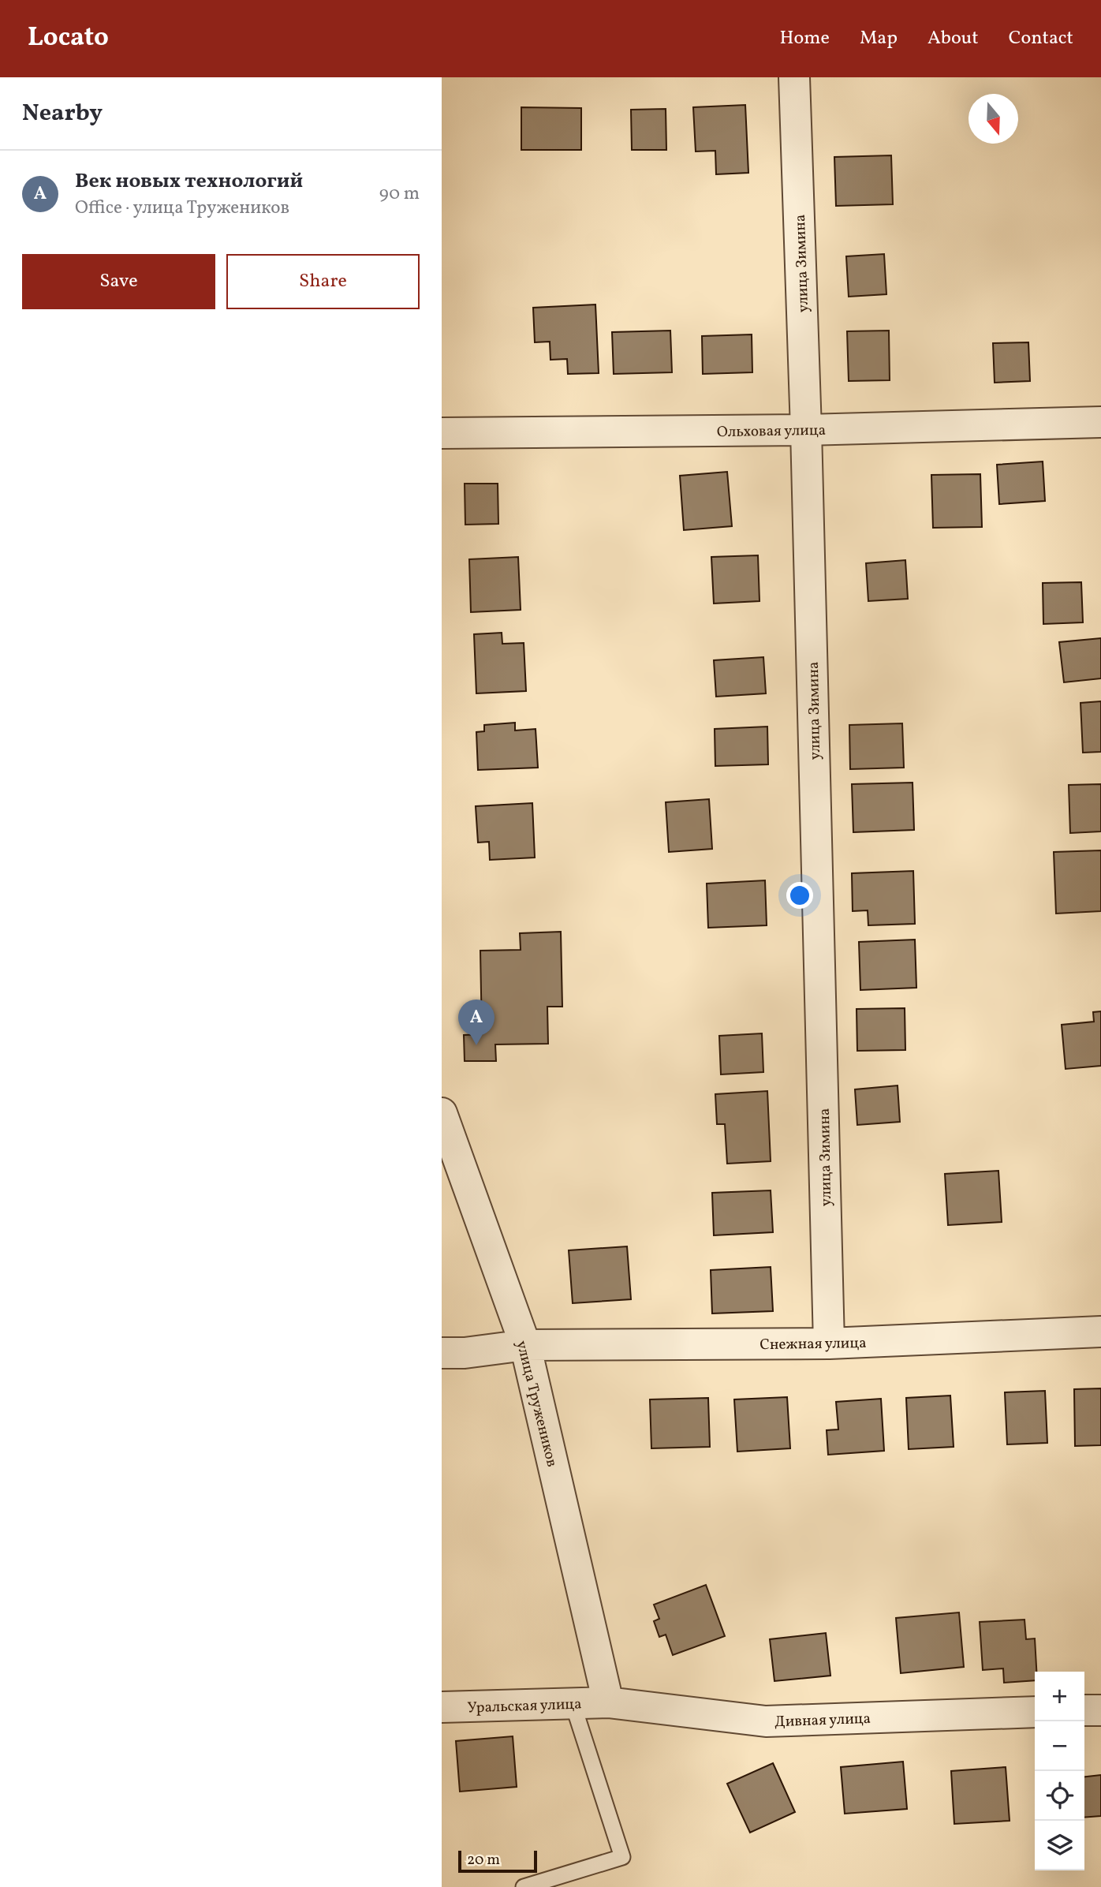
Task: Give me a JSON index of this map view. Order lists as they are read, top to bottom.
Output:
{
  "streets": {
    "street": [
      "улица Зимина",
      "Ольховая улица",
      "Снежная улица",
      "улица Тружеников",
      "Уральская улица",
      "Дивная улица"
    ]
  },
  "crossings": [
    ["улица Зимина", "Ольховая улица"],
    ["улица Зимина", "Снежная улица"],
    ["Снежная улица", "улица Тружеников"],
    ["улица Тружеников", "Уральская улица"],
    ["улица Тружеников", "Дивная улица"],
    ["Уральская улица", "Дивная улица"]
  ],
  "scale_bar": "20 m",
  "north": "bottom",
  "page": {
    "header": "Locato",
    "nav": [
      "Home",
      "Map",
      "About",
      "Contact"
    ],
    "heading": "Nearby",
    "list": [
      {
        "mark": "A",
        "name": "Век новых технологий",
        "note": "Office · улица Тружеников",
        "value": "90 m"
      }
    ],
    "buttons": ["Save", "Share"],
    "pins": "A",
    "map_buttons": ["+", "−"],
    "scale": "20 m"
  }
}
